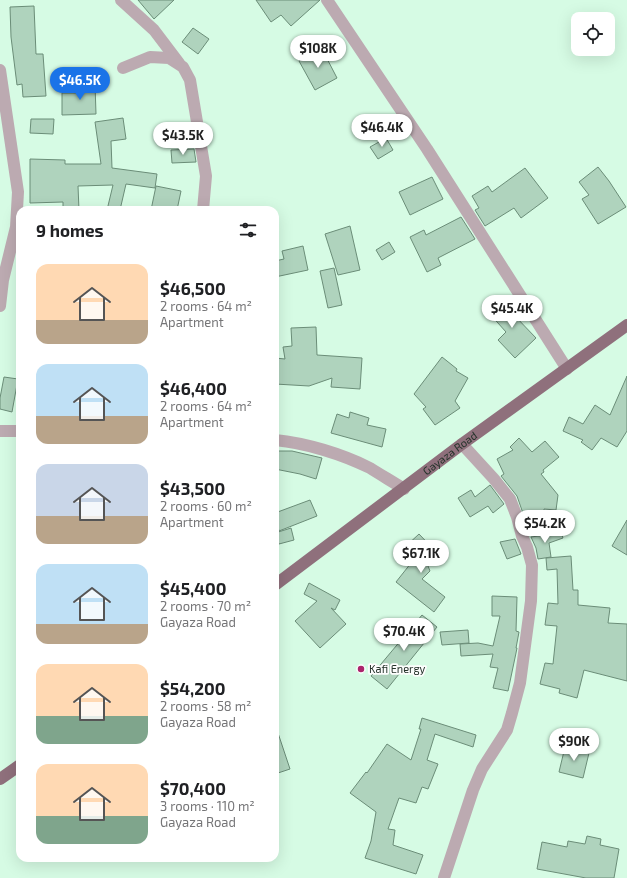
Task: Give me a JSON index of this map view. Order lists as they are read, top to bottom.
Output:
{
  "streets": {
    "main road": ["Gayaza Road"]
  },
  "places": ["Kafi Energy"],
  "page": {
    "price": [
      "$108K",
      "$46.5K",
      "$46.4K",
      "$43.5K",
      "$45.4K",
      "$54.2K",
      "$67.1K",
      "$70.4K",
      "$90K"
    ],
    "heading": "9 homes",
    "list": [
      {
        "name": "$46,500",
        "note": "2 rooms · 64 m² · Apartment"
      },
      {
        "name": "$46,400",
        "note": "2 rooms · 64 m² · Apartment"
      },
      {
        "name": "$43,500",
        "note": "2 rooms · 60 m² · Apartment"
      },
      {
        "name": "$45,400",
        "note": "2 rooms · 70 m² · Gayaza Road"
      },
      {
        "name": "$54,200",
        "note": "2 rooms · 58 m² · Gayaza Road"
      },
      {
        "name": "$70,400",
        "note": "3 rooms · 110 m² · Gayaza Road"
      }
    ]
  }
}
